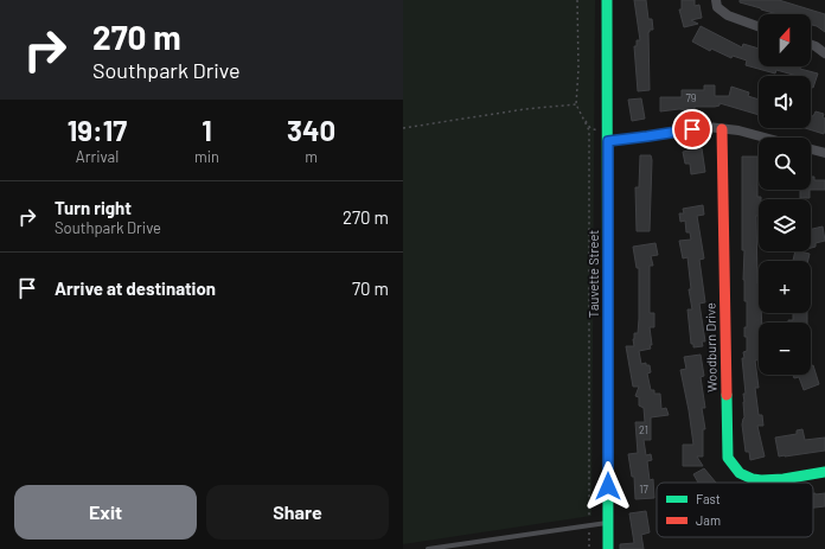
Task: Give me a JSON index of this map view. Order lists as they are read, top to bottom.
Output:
{
  "streets": {
    "street": ["Tauvette Street", "Woodburn Drive"]
  },
  "house_numbers": ["79", "21", "17"],
  "legend": ["Fast", "Jam"],
  "north": "top",
  "page": {
    "turn": ["270 m", "Southpark Drive"],
    "map_buttons": ["+", "−"],
    "eta": [
      "19:17",
      "Arrival",
      "1",
      "min",
      "340",
      "m"
    ],
    "list": [
      {
        "name": "Turn right",
        "note": "Southpark Drive",
        "value": "270 m"
      },
      {
        "name": "Arrive at destination",
        "value": "70 m"
      }
    ],
    "buttons": ["Exit", "Share"]
  }
}
